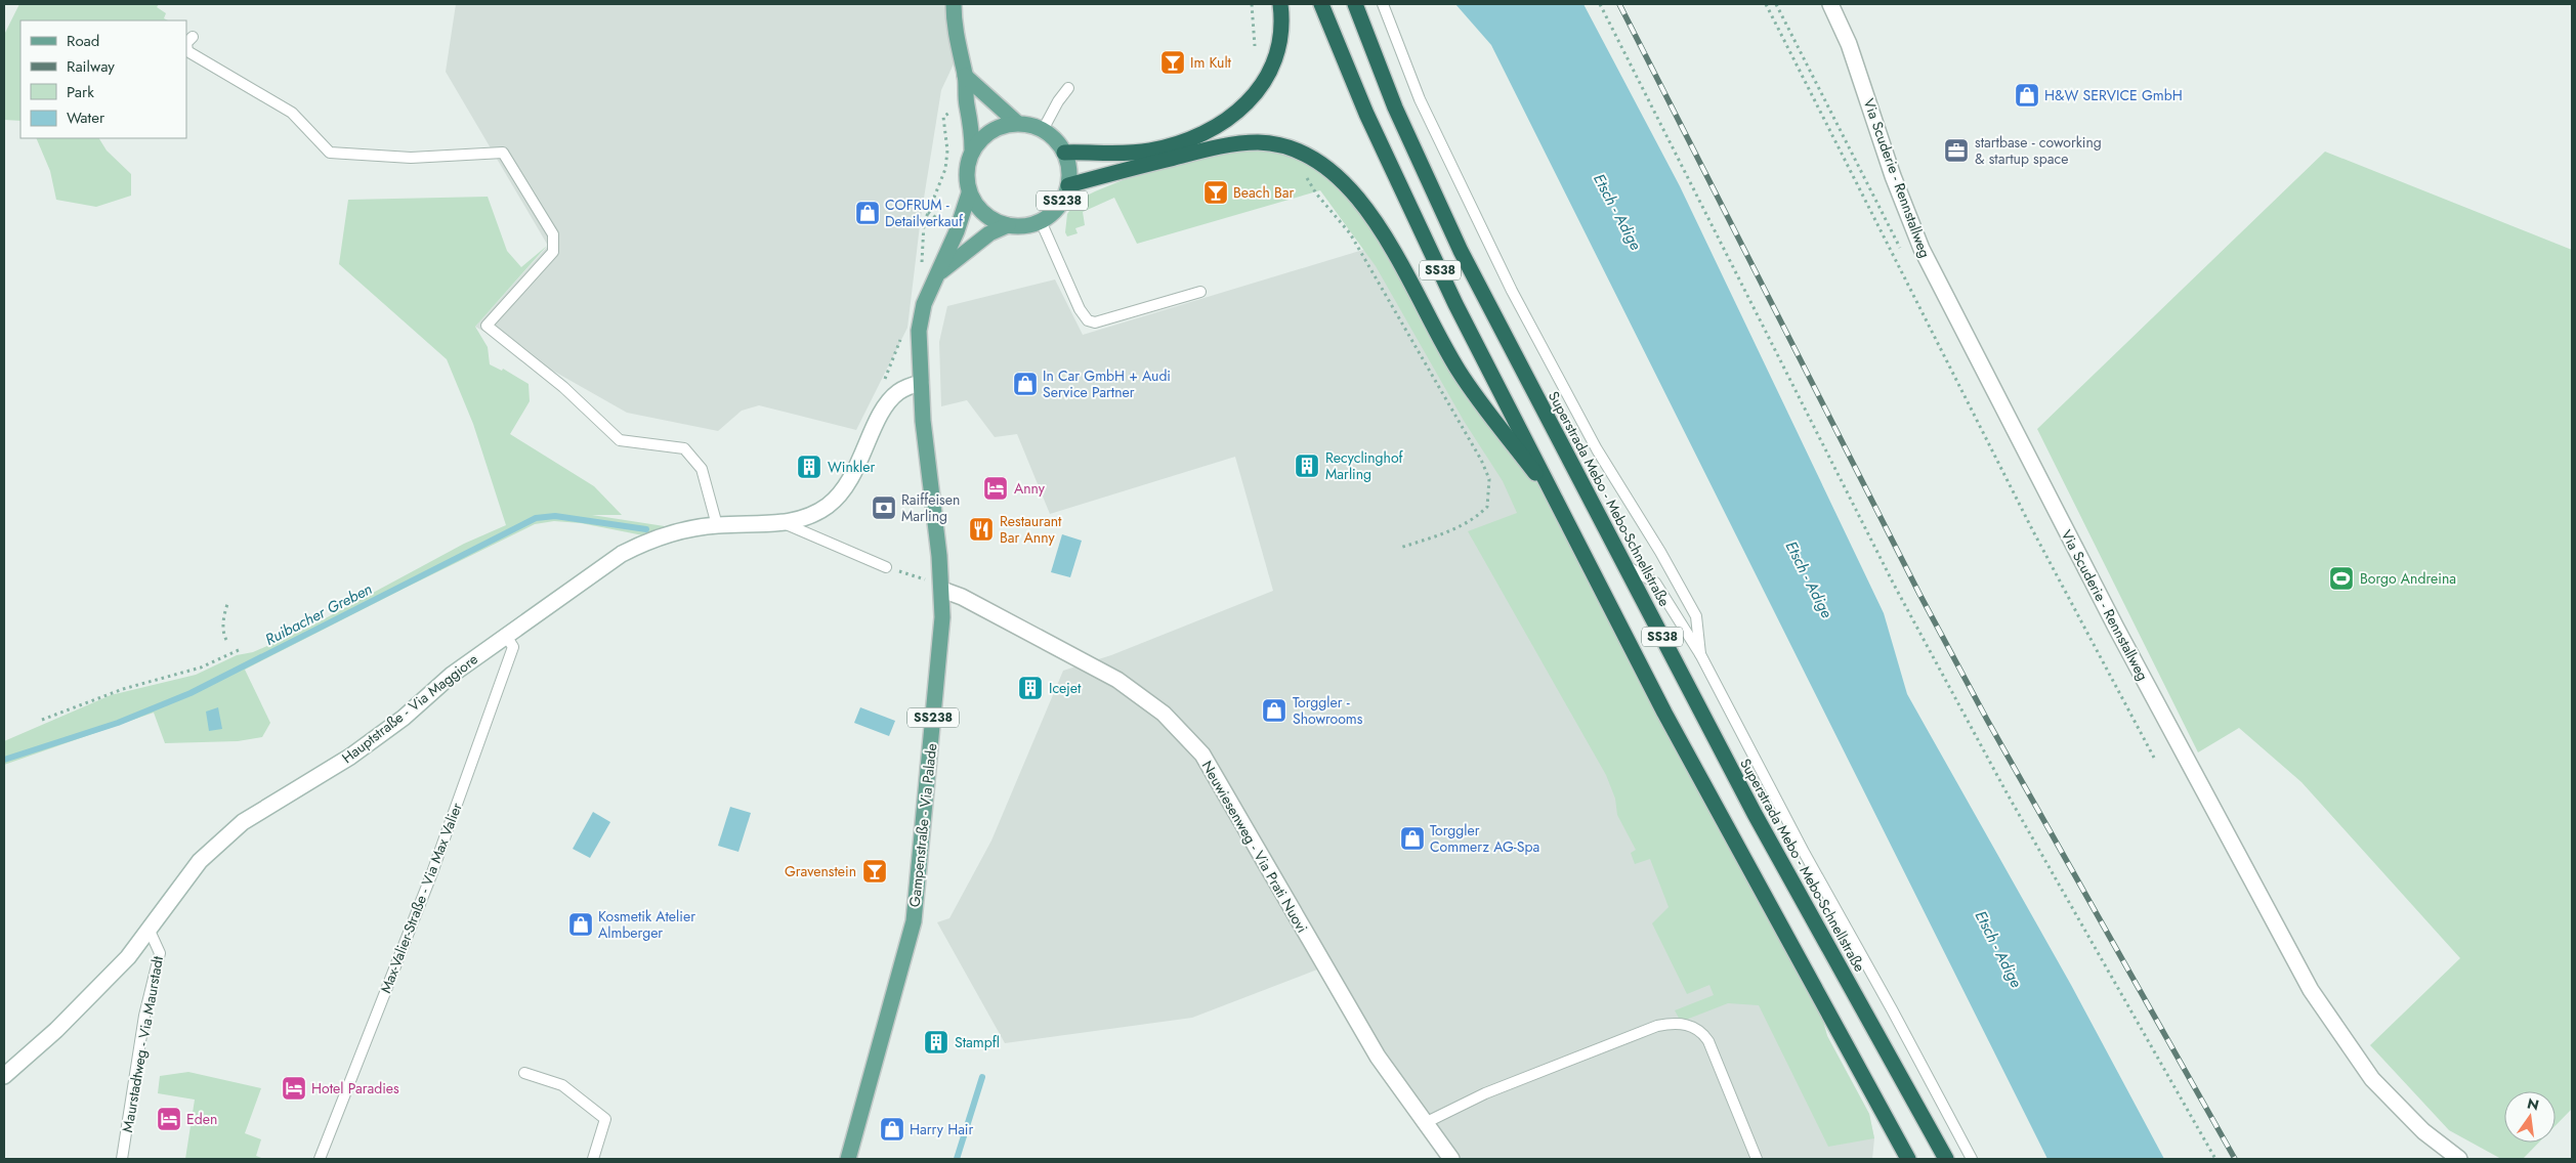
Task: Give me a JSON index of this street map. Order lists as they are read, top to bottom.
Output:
{
  "streets": {
    "highway": ["SS38", "Superstrada Mebo - Mebo-Schnellstraße"],
    "main road": ["SS238", "Gampenstraße - Via Palade"],
    "street": ["Via Scuderie - Rennstallweg", "Hauptstraße - Via Maggiore", "Neuwiesenweg - Via Prati Nuovi"],
    "lane": ["Max-Valier-Straße - Via Max Valier", "Maurstadtweg - Via Maurstadt"]
  },
  "crossings": [
    ["SS238", "Gampenstraße - Via Palade"],
    ["Hauptstraße - Via Maggiore", "Gampenstraße - Via Palade"],
    ["Hauptstraße - Via Maggiore", "Max-Valier-Straße - Via Max Valier"],
    ["Hauptstraße - Via Maggiore", "Maurstadtweg - Via Maurstadt"],
    ["Gampenstraße - Via Palade", "Neuwiesenweg - Via Prati Nuovi"]
  ],
  "water": ["Etsch - Adige", "Ruibacher Greben"],
  "places": {
    "bar": ["Im Kult", "Beach Bar", "Gravenstein"],
    "shop": [
      "H&W SERVICE GmbH",
      "COFRUM - Detailverkauf",
      "In Car GmbH + Audi Service Partner",
      "Torggler - Showrooms",
      "Torggler Commerz AG-Spa",
      "Kosmetik Atelier Almberger",
      "Harry Hair"
    ],
    "office": ["startbase - coworking & startup space"],
    "building": [
      "Recyclinghof Marling",
      "Winkler",
      "Icejet",
      "Stampfl"
    ],
    "hotel": ["Anny", "Hotel Paradies", "Eden"],
    "bank": ["Raiffeisen Marling"],
    "restaurant": ["Restaurant Bar Anny"],
    "sports": ["Borgo Andreina"]
  },
  "legend": [
    "Road",
    "Railway",
    "Park",
    "Water"
  ],
  "north": "top"
}
